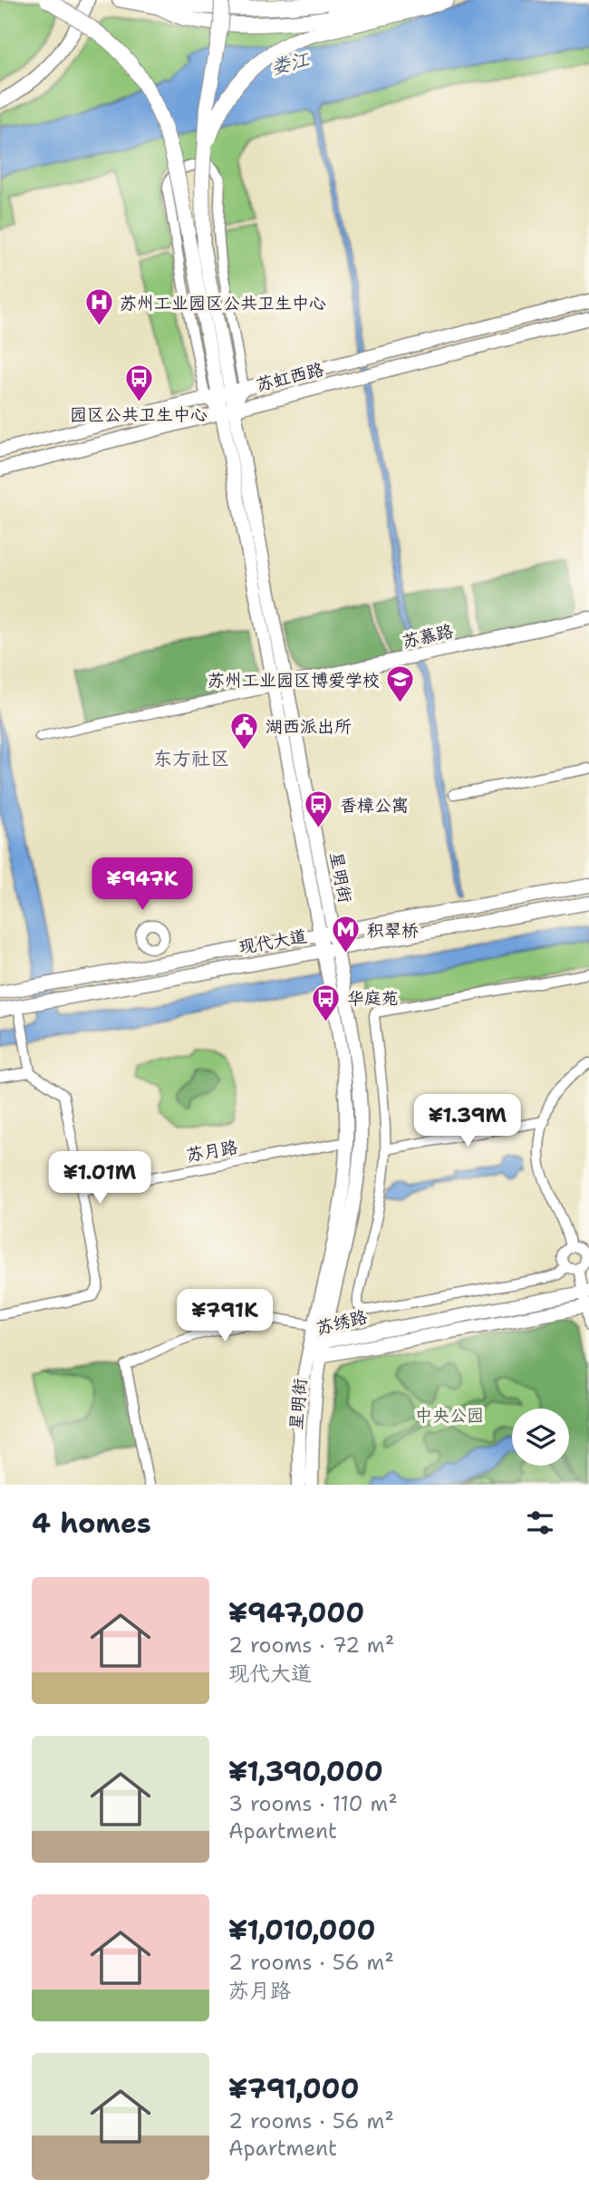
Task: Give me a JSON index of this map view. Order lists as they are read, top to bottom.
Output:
{
  "streets": {
    "main road": [
      "苏虹西路",
      "苏慕路",
      "星明街",
      "现代大道",
      "苏绣路"
    ],
    "street": ["苏月路"]
  },
  "crossings": [
    ["苏虹西路", "星明街"],
    ["苏慕路", "星明街"],
    ["星明街", "现代大道"],
    ["星明街", "苏月路"],
    ["星明街", "苏绣路"]
  ],
  "districts": ["东方社区"],
  "water": ["娄江"],
  "parks": ["中央公园"],
  "places": {
    "hospital": ["苏州工业园区公共卫生中心"],
    "bus stop": ["园区公共卫生中心", "香樟公寓", "华庭苑"],
    "school or university": ["苏州工业园区博爱学校"],
    "public building": ["湖西派出所"],
    "metro station": ["积翠桥"]
  },
  "page": {
    "price": [
      "¥947K",
      "¥1.39M",
      "¥1.01M",
      "¥791K"
    ],
    "heading": "4 homes",
    "list": [
      {
        "name": "¥947,000",
        "note": "2 rooms · 72 m² · 现代大道"
      },
      {
        "name": "¥1,390,000",
        "note": "3 rooms · 110 m² · Apartment"
      },
      {
        "name": "¥1,010,000",
        "note": "2 rooms · 56 m² · 苏月路"
      },
      {
        "name": "¥791,000",
        "note": "2 rooms · 56 m² · Apartment"
      }
    ]
  }
}
